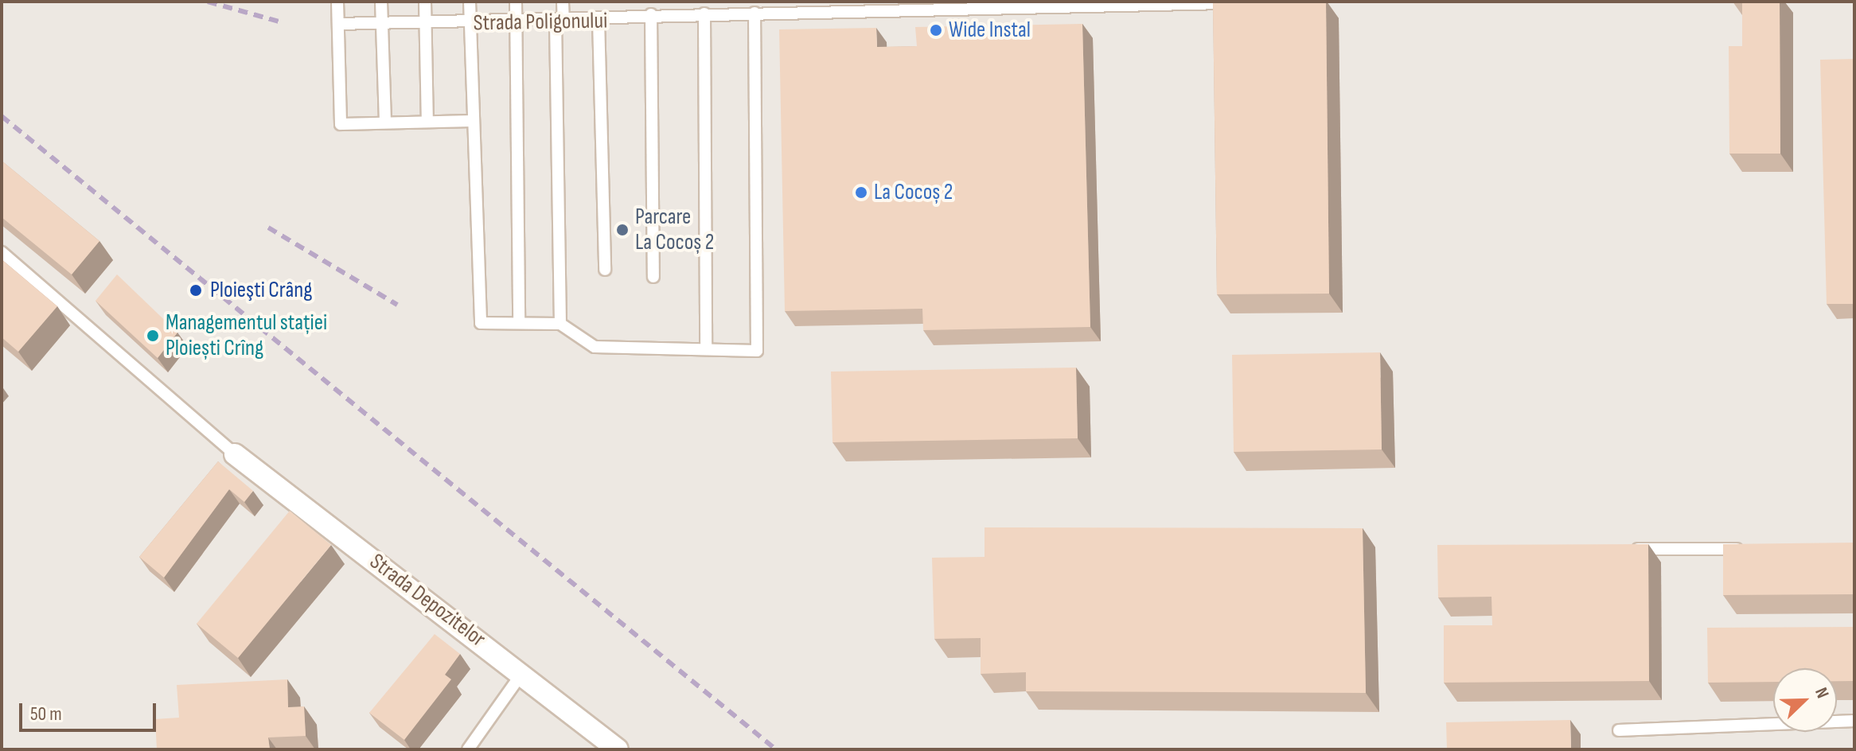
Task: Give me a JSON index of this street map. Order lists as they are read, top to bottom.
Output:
{
  "streets": {
    "street": ["Strada Depozitelor"],
    "lane": ["Strada Poligonului"]
  },
  "places": [
    "Wide Instal",
    "La Cocoș 2",
    "Parcare La Cocoș 2",
    "Ploieşti Crâng",
    "Managementul stației Ploiești Crîng"
  ],
  "scale_bar": "50 m",
  "north": "top right"
}
